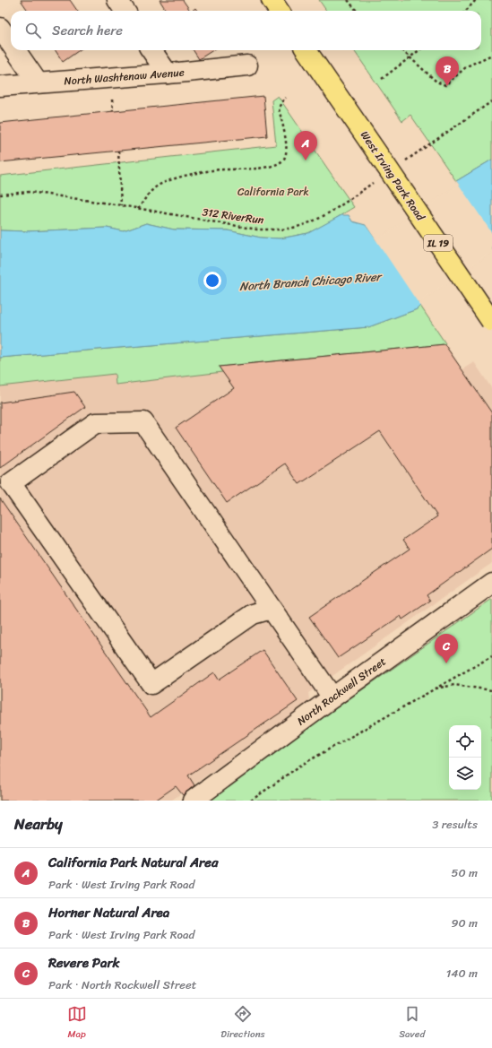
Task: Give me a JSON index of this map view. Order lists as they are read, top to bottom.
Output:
{
  "streets": {
    "main road": ["West Irving Park Road", "IL 19"],
    "street": ["North Washtenaw Avenue", "North Rockwell Street"],
    "path": ["312 RiverRun"]
  },
  "crossings": [
    ["West Irving Park Road", "312 RiverRun"]
  ],
  "water": ["North Branch Chicago River"],
  "parks": ["California Park"],
  "page": {
    "search": "Search here",
    "pins": ["B", "A", "C"],
    "heading": ["Nearby", "3 results"],
    "list": [
      {
        "mark": "A",
        "name": "California Park Natural Area",
        "note": "Park · West Irving Park Road",
        "value": "50 m"
      },
      {
        "mark": "B",
        "name": "Horner Natural Area",
        "note": "Park · West Irving Park Road",
        "value": "90 m"
      },
      {
        "mark": "C",
        "name": "Revere Park",
        "note": "Park · North Rockwell Street",
        "value": "140 m"
      }
    ],
    "nav": ["Map", "Directions", "Saved"]
  }
}
